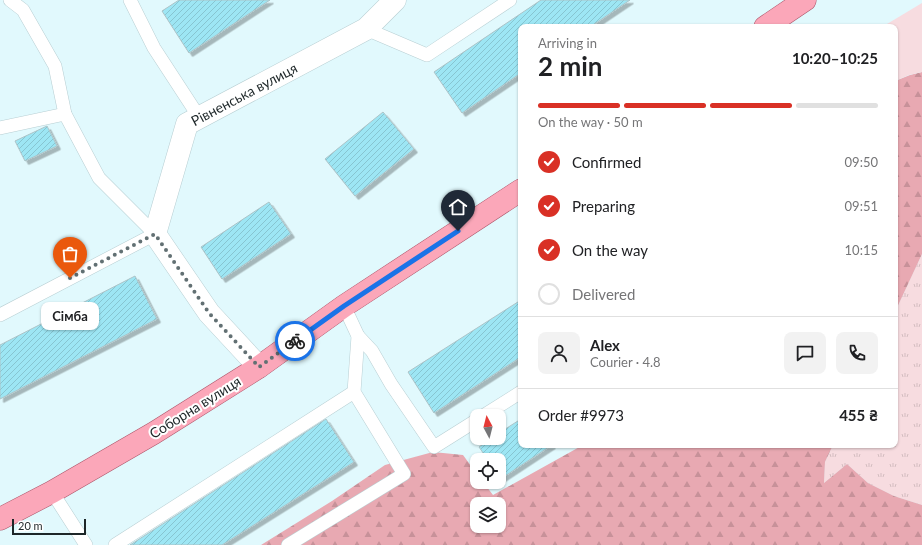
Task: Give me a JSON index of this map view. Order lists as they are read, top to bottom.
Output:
{
  "streets": {
    "main road": ["Соборна вулиця"],
    "street": ["Рівненська вулиця"]
  },
  "places": ["Сімба"],
  "scale_bar": "20 m",
  "north": "top",
  "page": {
    "heading": ["2 min", "Arriving in", "10:20–10:25"],
    "panel": [
      "Alex",
      "Courier · 4.8",
      "Order #9973",
      "455 ₴"
    ],
    "bar": "On the way · 50 m",
    "list": [
      ["Confirmed", "09:50"],
      ["Preparing", "09:51"],
      ["On the way", "10:15"],
      "Delivered"
    ],
    "bubble": "Сімба",
    "scale": "20 m"
  }
}
